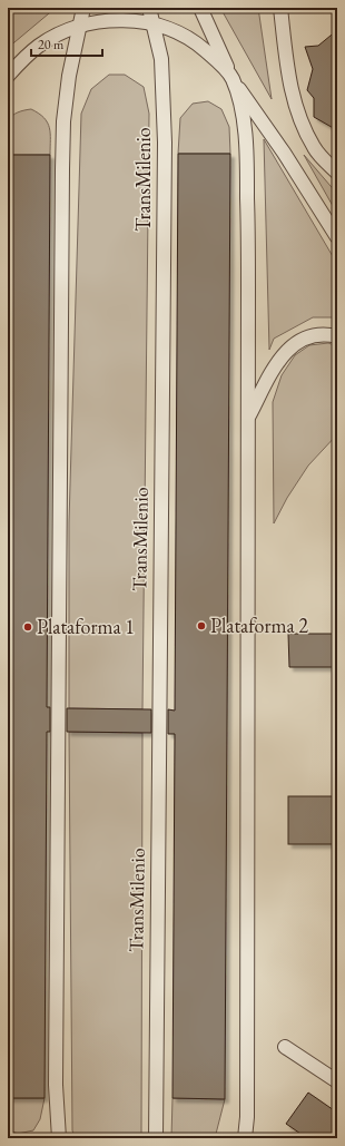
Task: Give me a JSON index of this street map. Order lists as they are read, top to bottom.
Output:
{
  "streets": {
    "lane": ["TransMilenio"]
  },
  "places": ["Plataforma 2", "Plataforma 1"],
  "scale_bar": "20 m"
}
